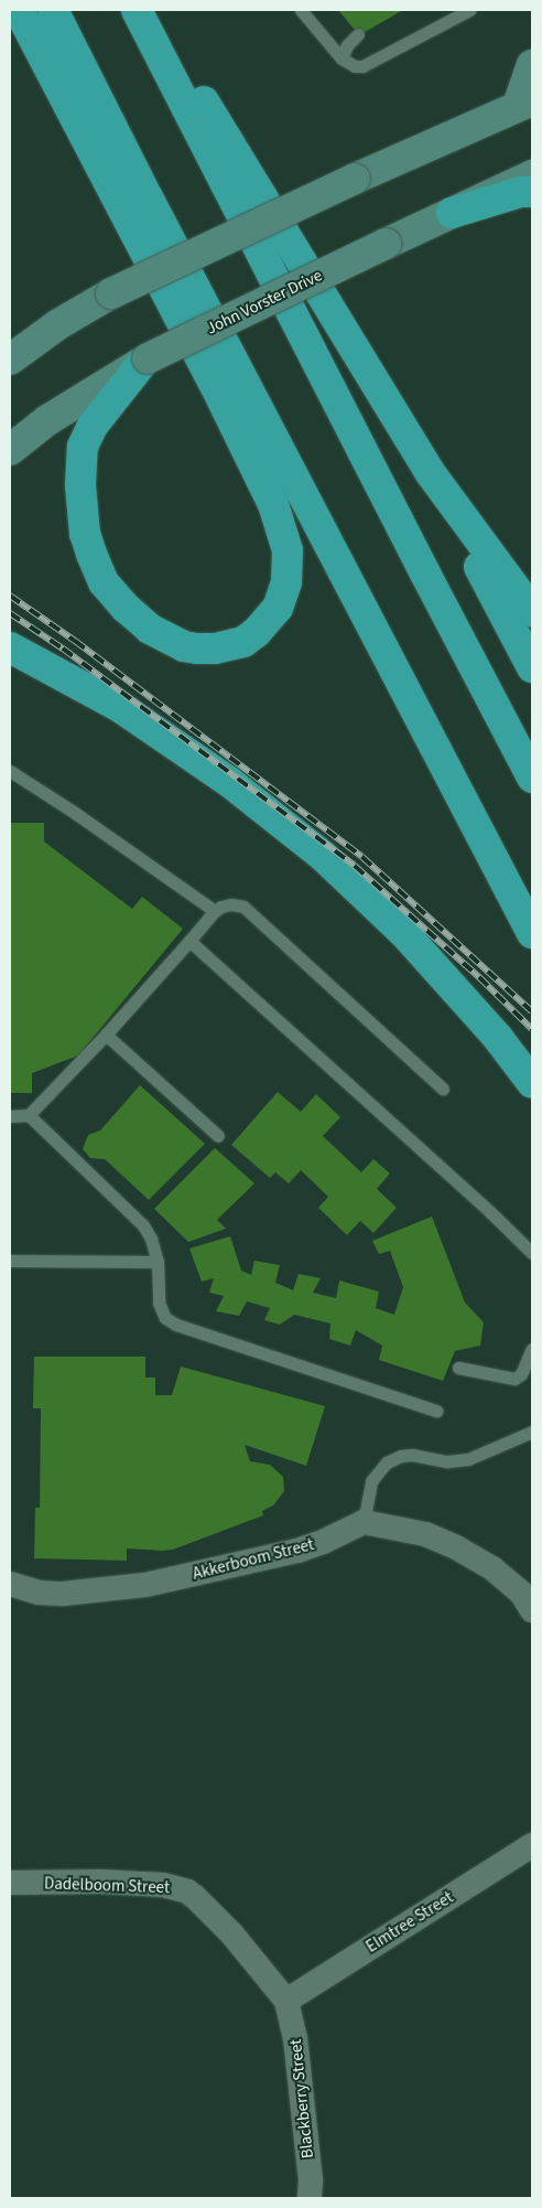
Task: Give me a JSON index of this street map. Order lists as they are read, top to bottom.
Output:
{
  "streets": {
    "main road": ["John Vorster Drive"],
    "street": [
      "Akkerboom Street",
      "Dadelboom Street",
      "Elmtree Street",
      "Blackberry Street"
    ]
  },
  "crossings": [
    ["Dadelboom Street", "Elmtree Street"],
    ["Dadelboom Street", "Blackberry Street"],
    ["Elmtree Street", "Blackberry Street"]
  ]
}
